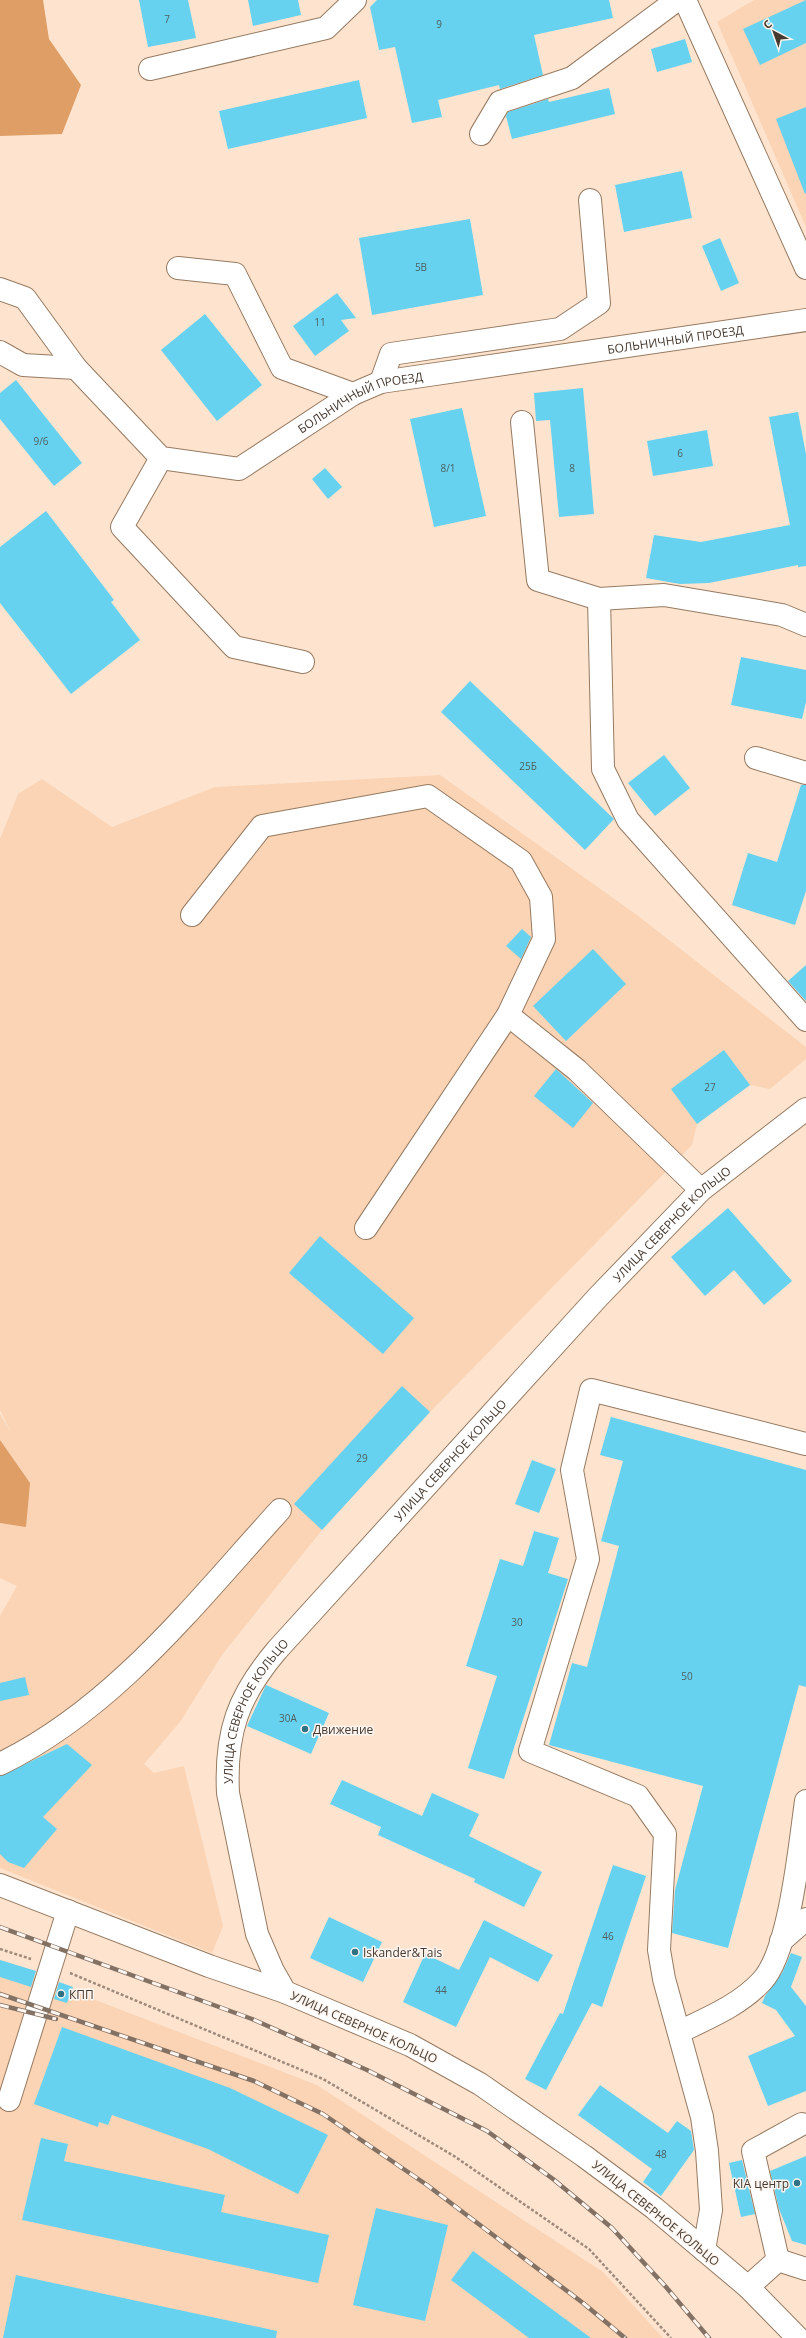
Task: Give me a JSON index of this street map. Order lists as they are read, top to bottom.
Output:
{
  "streets": {
    "street": ["БОЛЬНИЧНЫЙ ПРОЕЗД", "УЛИЦА СЕВЕРНОЕ КОЛЬЦО"]
  },
  "places": [
    "Движение",
    "Iskander&Tais",
    "КПП",
    "KIA центр"
  ],
  "house_numbers": [
    "7",
    "9",
    "5В",
    "11",
    "9/6",
    "6",
    "8/1",
    "8",
    "25Б",
    "27",
    "29",
    "30",
    "50",
    "30А",
    "46",
    "44",
    "48"
  ],
  "north": "top left"
}
